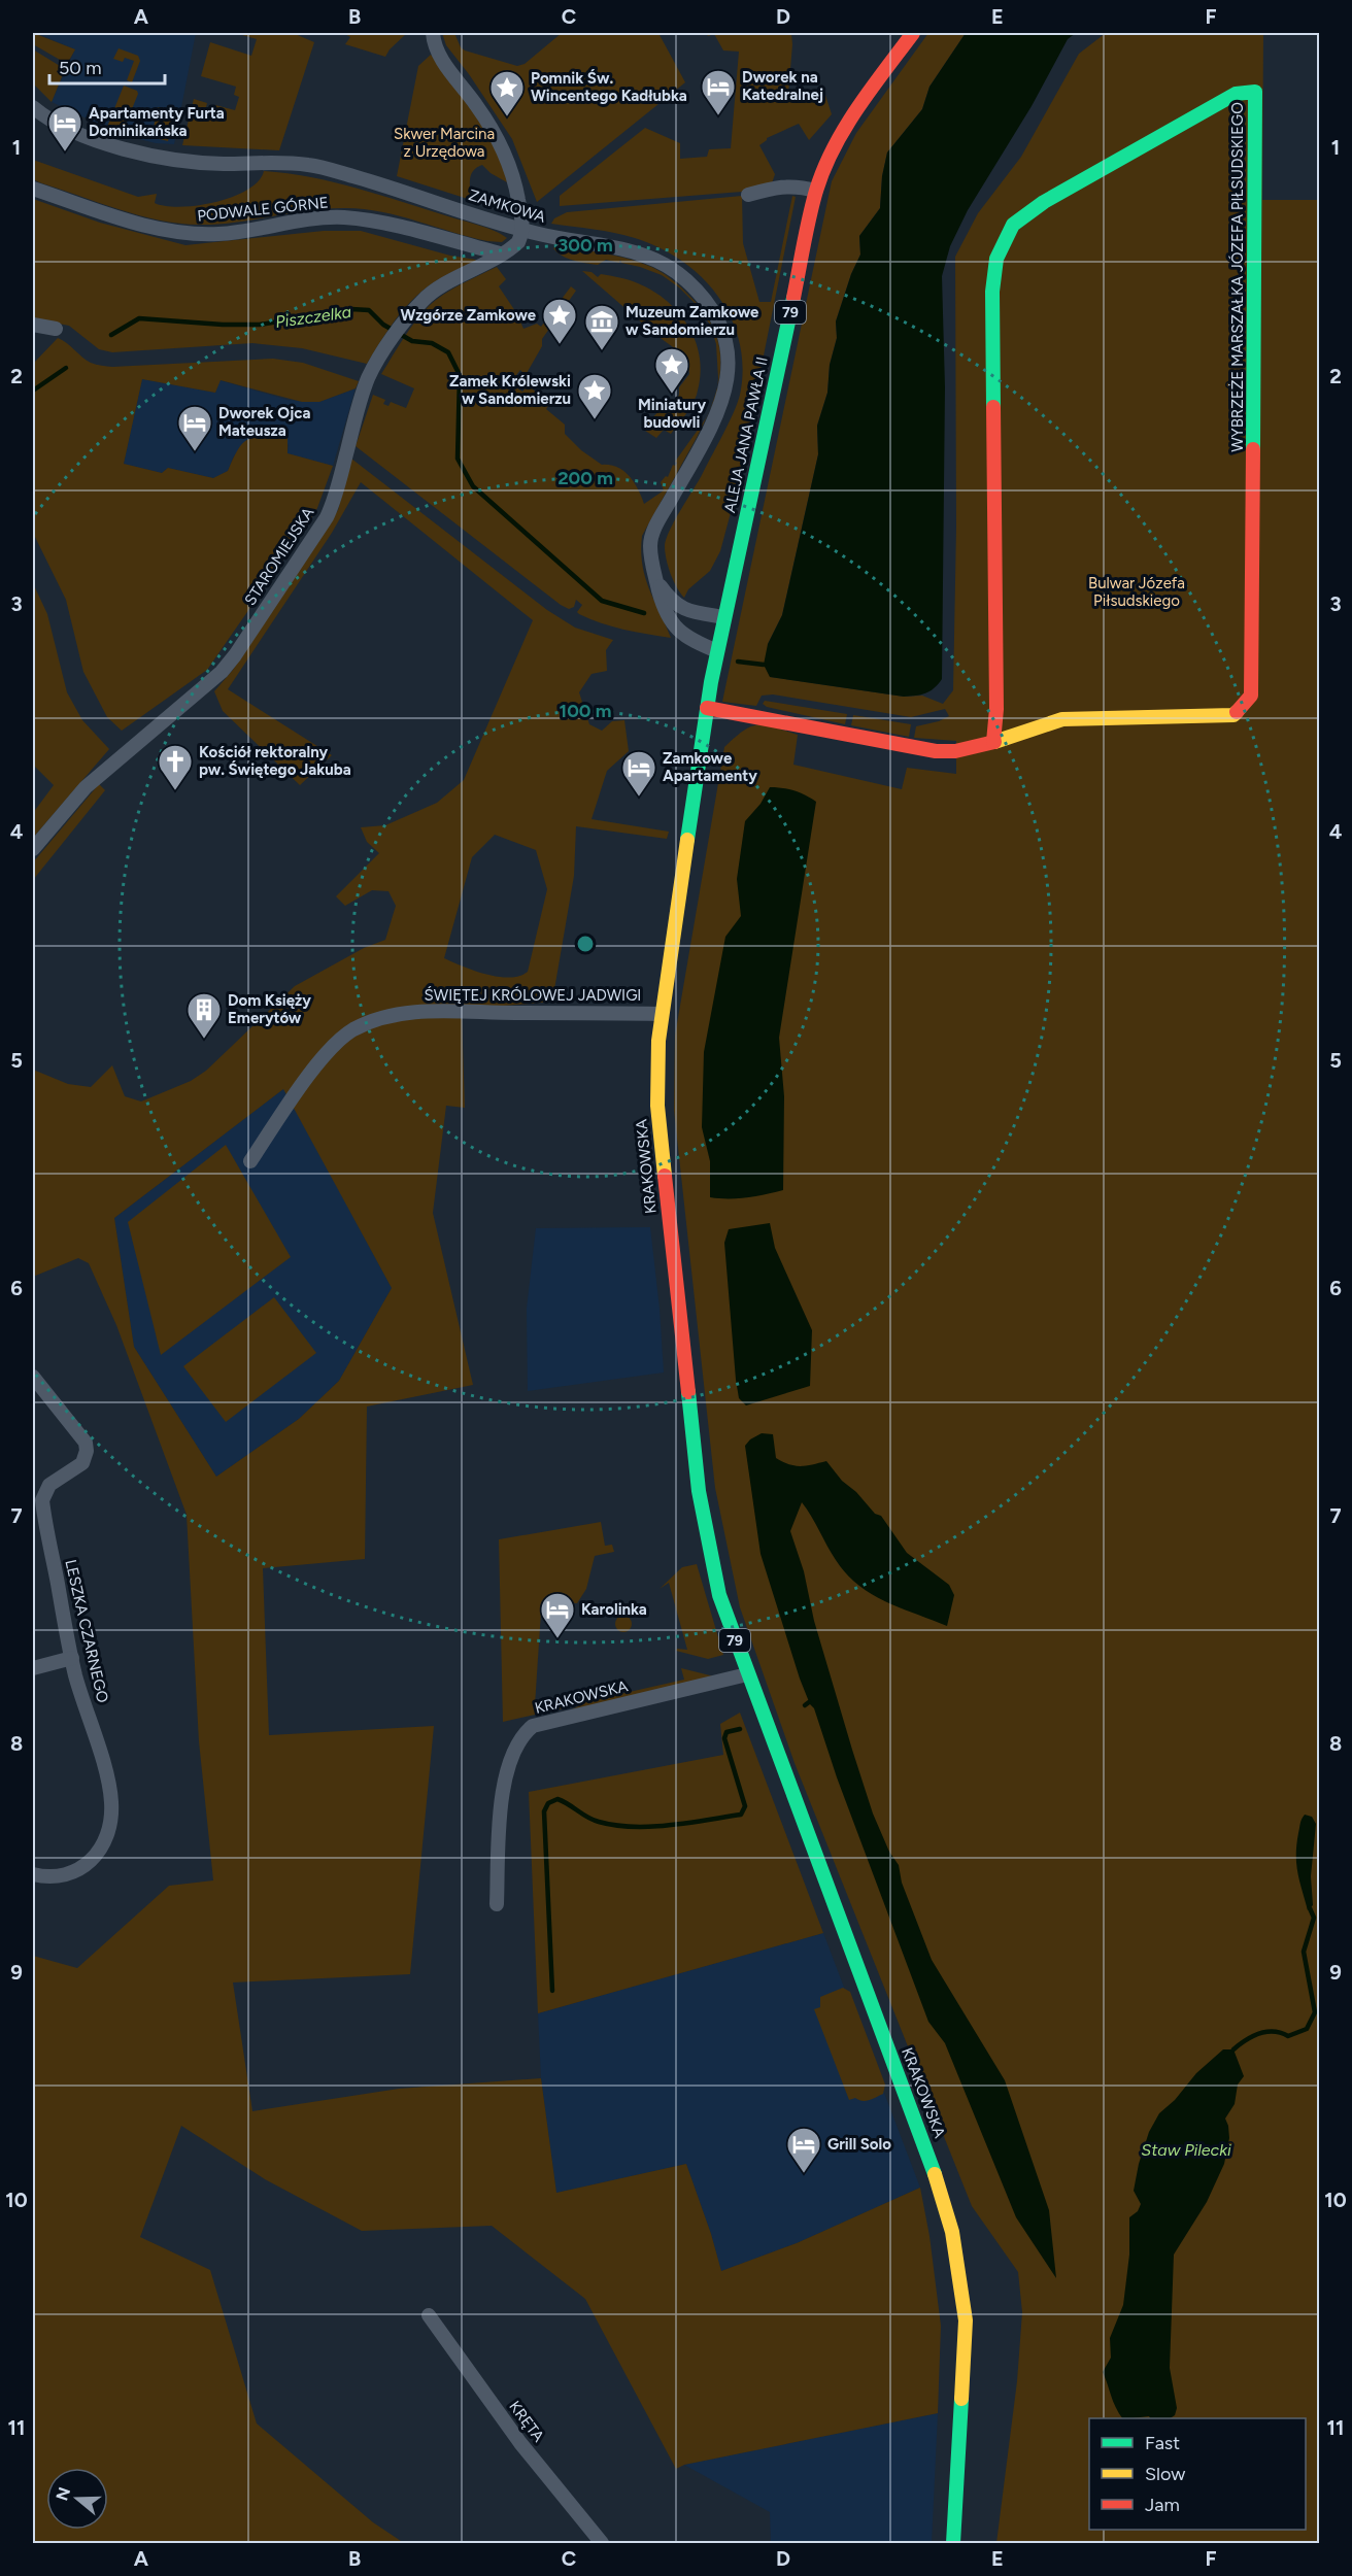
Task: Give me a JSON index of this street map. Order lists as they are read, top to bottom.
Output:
{
  "streets": {
    "main road": [
      "WYBRZEŻE MARSZAŁKA JÓZEFA PIŁSUDSKIEGO",
      "79",
      "ALEJA JANA PAWŁA II",
      "KRAKOWSKA"
    ],
    "street": [
      "ZAMKOWA",
      "PODWALE GÓRNE",
      "STAROMIEJSKA",
      "ŚWIĘTEJ KRÓLOWEJ JADWIGI",
      "LESZKA CZARNEGO",
      "KRĘTA"
    ]
  },
  "crossings": [
    ["ZAMKOWA", "ALEJA JANA PAWŁA II"],
    ["ZAMKOWA", "STAROMIEJSKA"],
    ["ZAMKOWA", "KRAKOWSKA"],
    ["PODWALE GÓRNE", "STAROMIEJSKA"],
    ["WYBRZEŻE MARSZAŁKA JÓZEFA PIŁSUDSKIEGO", "KRAKOWSKA"],
    ["ALEJA JANA PAWŁA II", "KRAKOWSKA"],
    ["ŚWIĘTEJ KRÓLOWEJ JADWIGI", "KRAKOWSKA"]
  ],
  "water": ["Piszczelka", "Staw Pilecki"],
  "parks": ["Skwer Marcina z Urzędowa", "Bulwar Józefa Piłsudskiego"],
  "places": {
    "hotel": [
      "Dworek na Katedralnej",
      "Apartamenty Furta Dominikańska",
      "Dworek Ojca Mateusza",
      "Zamkowe Apartamenty",
      "Karolinka",
      "Grill Solo"
    ],
    "place": [
      "Pomnik Św. Wincentego Kadłubka",
      "Wzgórze Zamkowe",
      "Miniatury budowli",
      "Zamek Królewski w Sandomierzu"
    ],
    "museum": ["Muzeum Zamkowe w Sandomierzu"],
    "church": ["Kościół rektoralny pw. Świętego Jakuba"],
    "building": ["Dom Księży Emerytów"]
  },
  "legend": ["Fast", "Slow", "Jam"],
  "scale_bar": "50 m",
  "north": "left",
  "grid": {
    "columns": [
      "A",
      "B",
      "C",
      "D",
      "E",
      "F"
    ],
    "rows": [
      "1",
      "2",
      "3",
      "4",
      "5",
      "6",
      "7",
      "8",
      "9",
      "10",
      "11"
    ]
  },
  "rings": ["300 m", "200 m", "100 m"]
}
